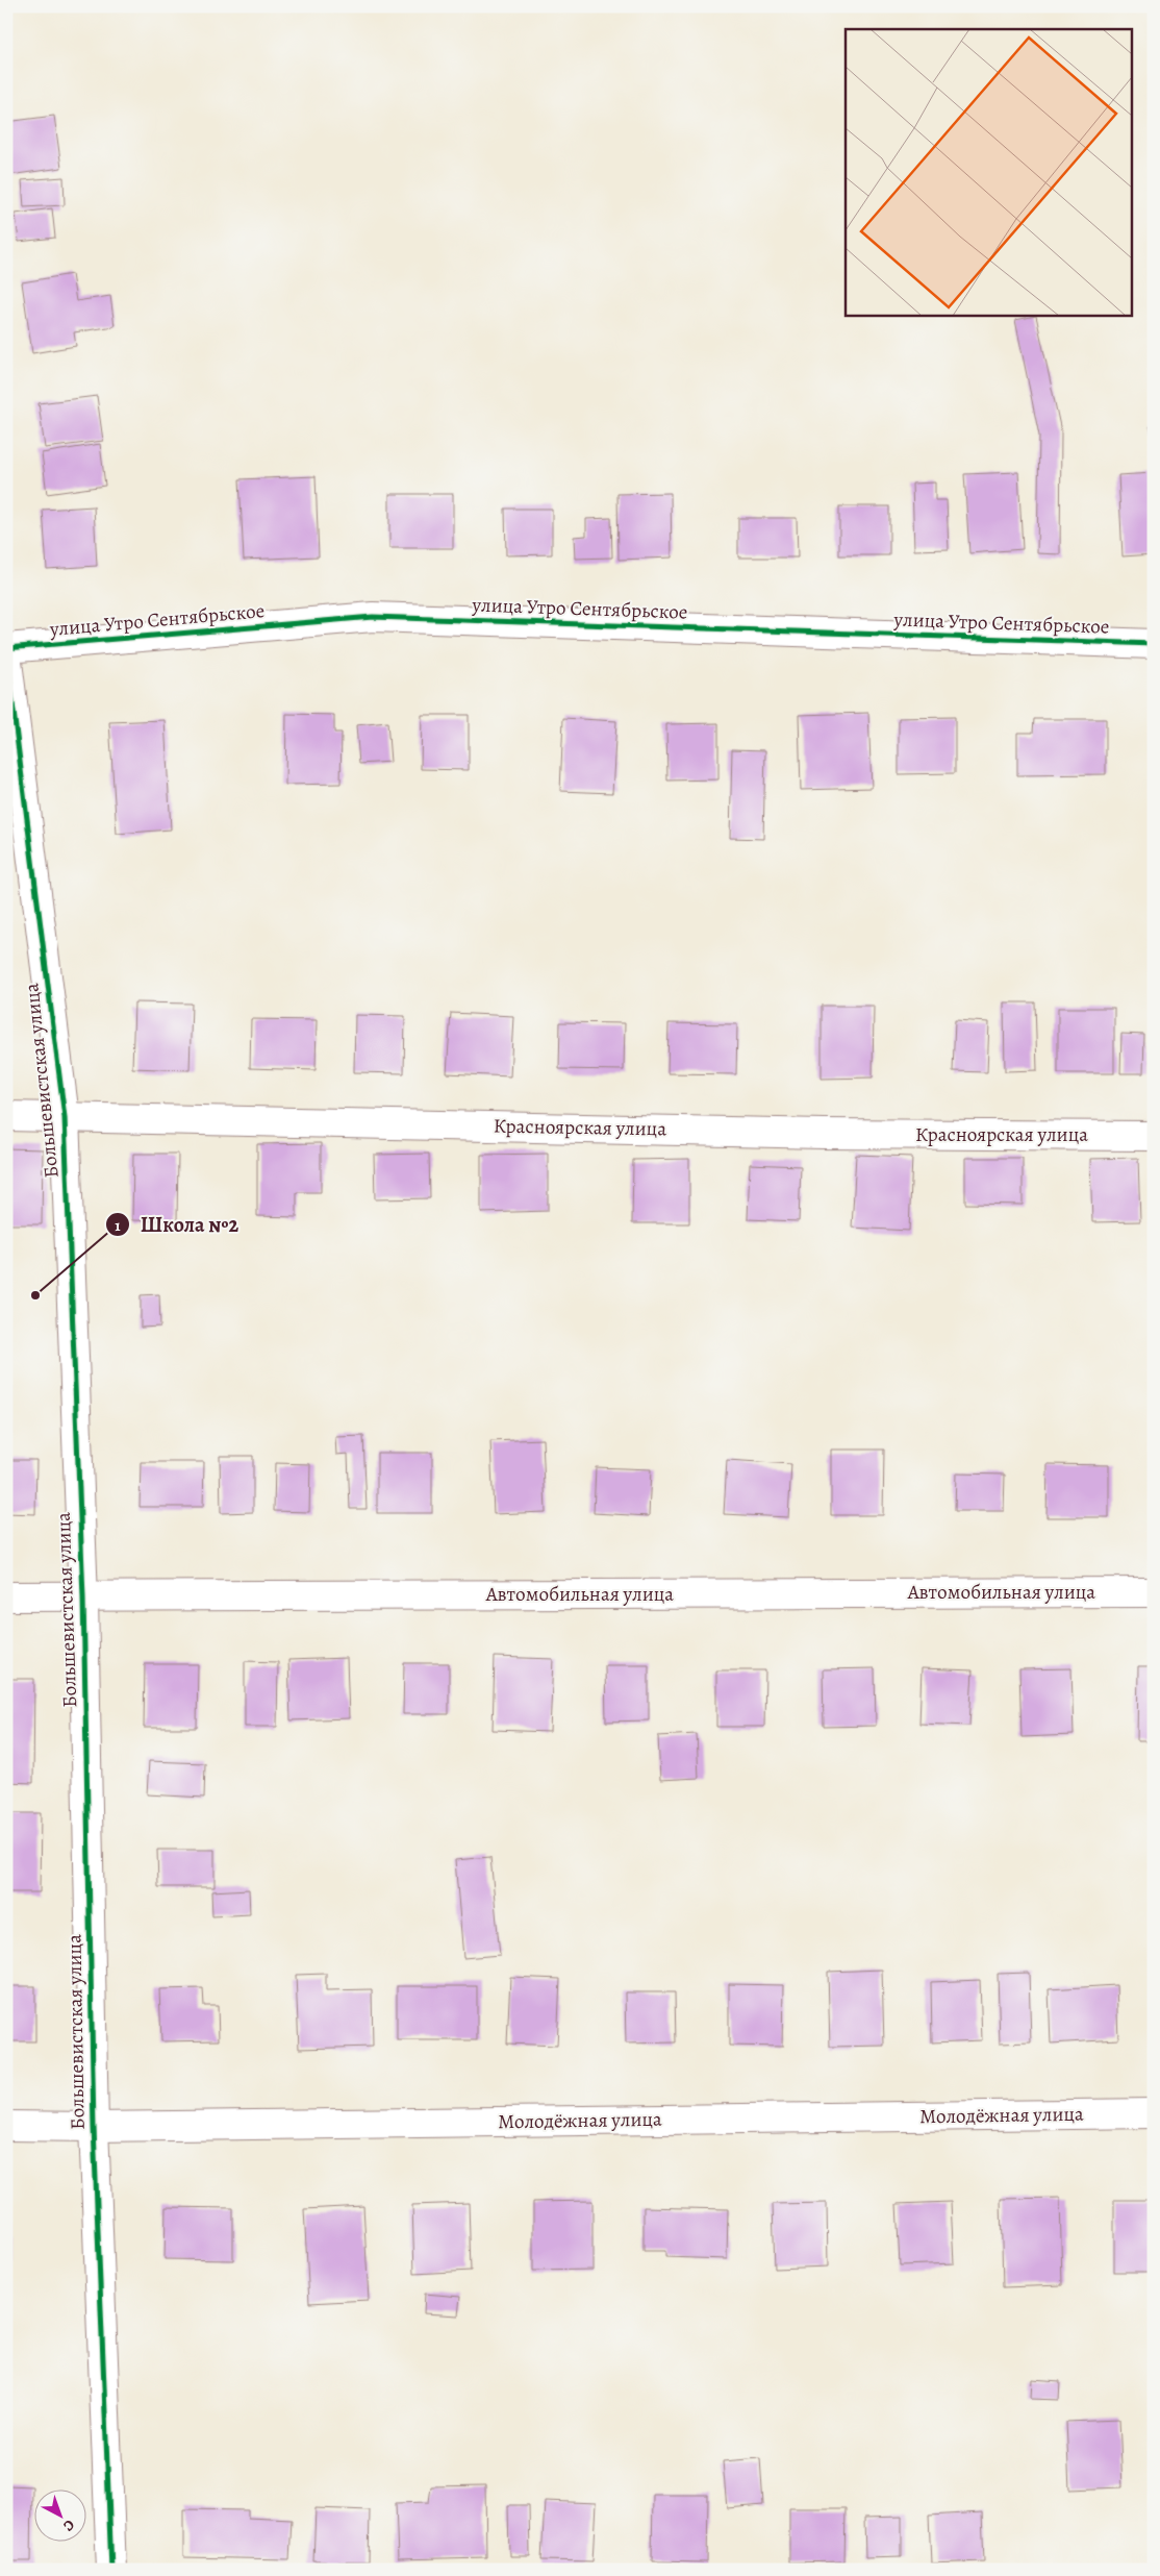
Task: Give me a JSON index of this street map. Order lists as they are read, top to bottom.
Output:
{
  "streets": {
    "street": [
      "улица Утро Сентябрьское",
      "Большевистская улица",
      "Красноярская улица",
      "Автомобильная улица",
      "Молодёжная улица"
    ]
  },
  "crossings": [
    ["Большевистская улица", "Красноярская улица"],
    ["Большевистская улица", "Автомобильная улица"],
    ["Большевистская улица", "Молодёжная улица"]
  ],
  "places": ["Школа №2"],
  "north": "bottom right"
}
